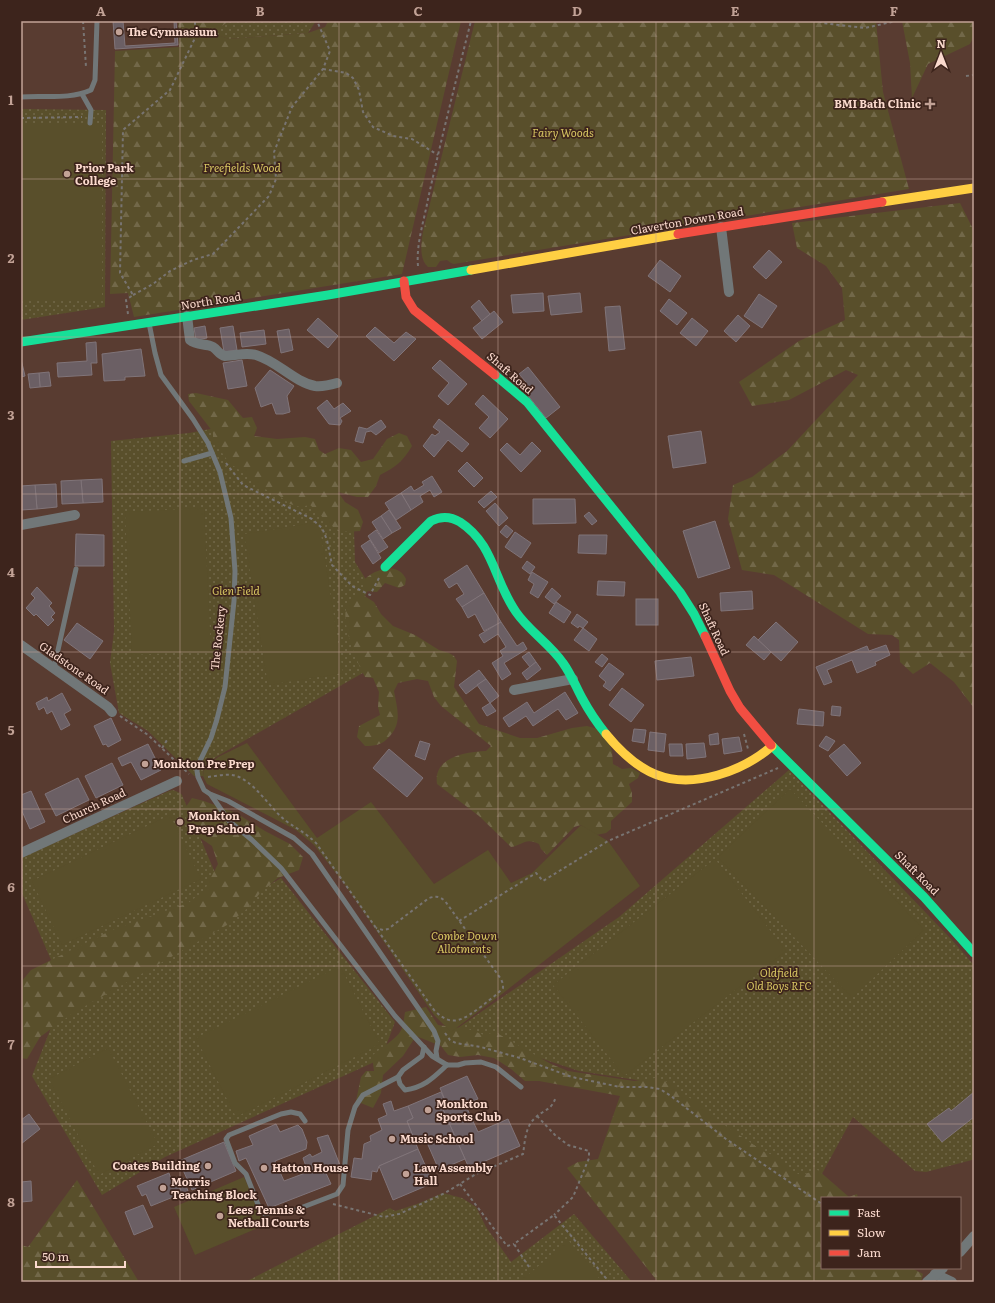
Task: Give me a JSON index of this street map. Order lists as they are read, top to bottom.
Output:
{
  "streets": {
    "street": [
      "Claverton Down Road",
      "North Road",
      "Shaft Road",
      "Gladstone Road",
      "Church Road"
    ],
    "lane": ["The Rockery"]
  },
  "crossings": [
    ["Claverton Down Road", "North Road"],
    ["Claverton Down Road", "Shaft Road"],
    ["North Road", "Shaft Road"],
    ["North Road", "The Rockery"]
  ],
  "parks": [
    "Fairy Woods",
    "Freefields Wood",
    "Glen Field",
    "Combe Down Allotments",
    "Oldfield Old Boys RFC"
  ],
  "places": {
    "other": [
      "The Gymnasium",
      "Prior Park College",
      "Monkton Pre Prep",
      "Monkton Prep School",
      "Monkton Sports Club",
      "Music School",
      "Coates Building",
      "Hatton House",
      "Law Assembly Hall",
      "Morris Teaching Block",
      "Lees Tennis & Netball Courts"
    ],
    "health": ["BMI Bath Clinic"]
  },
  "legend": ["Fast", "Slow", "Jam"],
  "scale_bar": "50 m",
  "north": "top",
  "grid": {
    "columns": [
      "A",
      "B",
      "C",
      "D",
      "E",
      "F"
    ],
    "rows": [
      "1",
      "2",
      "3",
      "4",
      "5",
      "6",
      "7",
      "8"
    ]
  }
}
